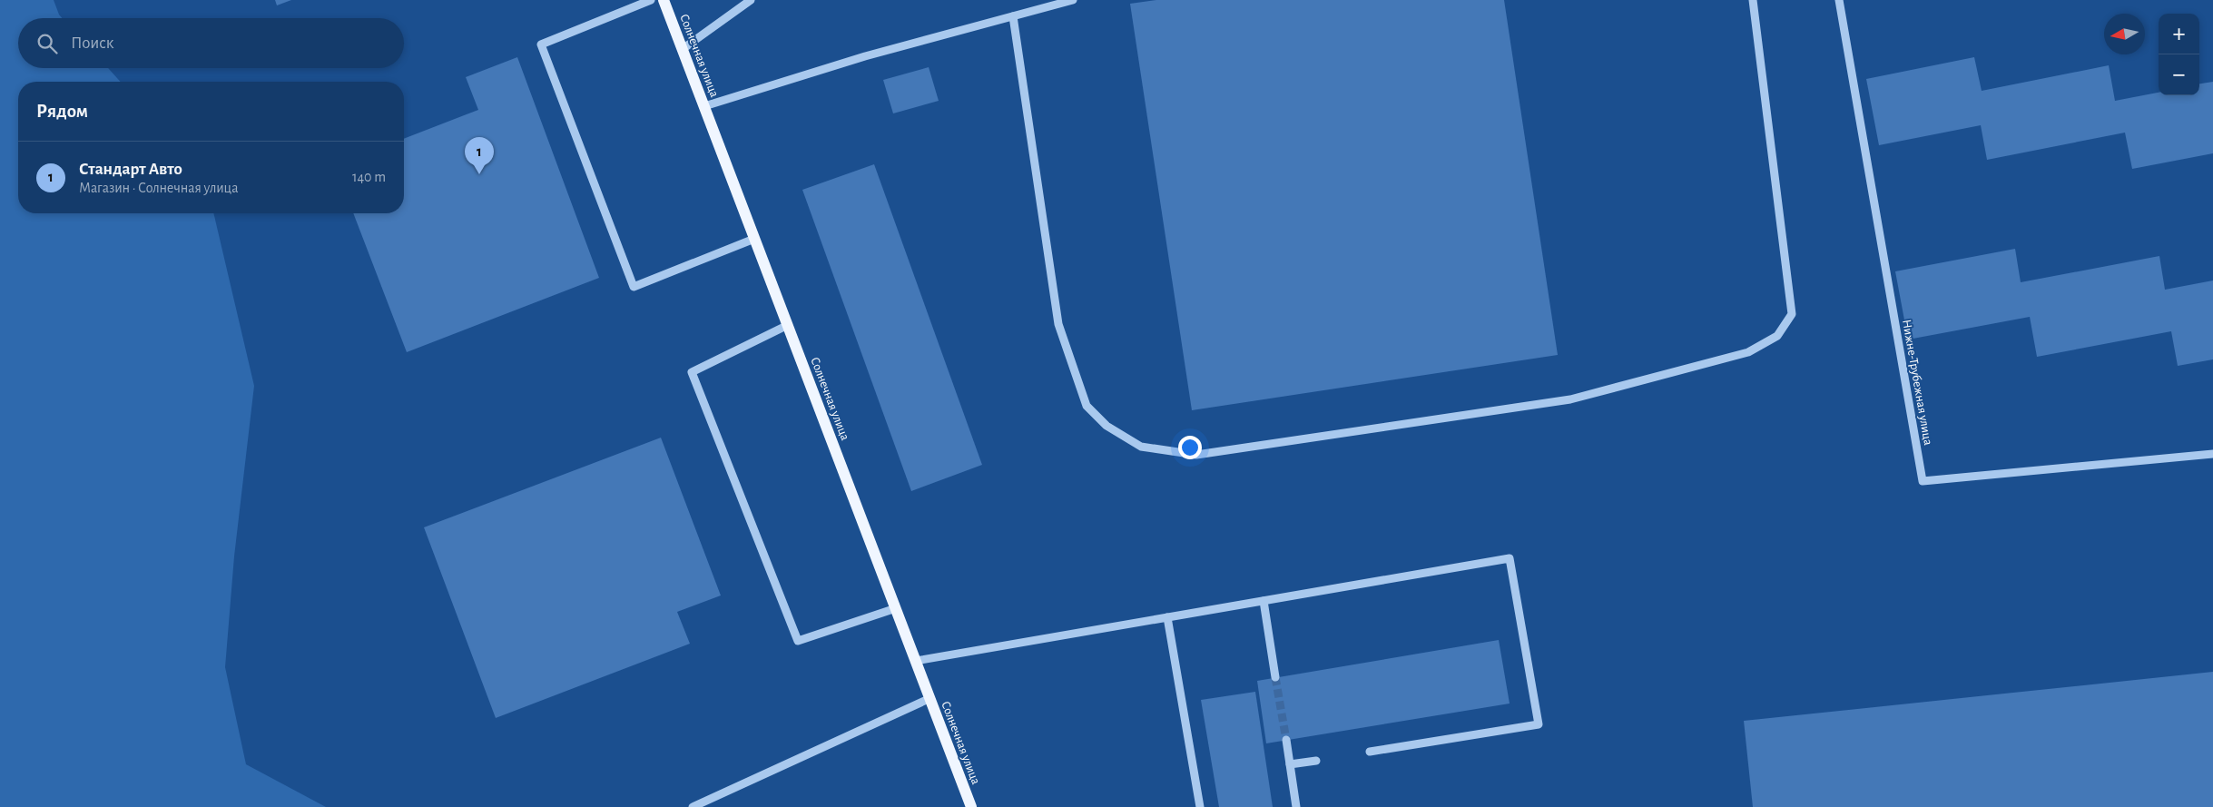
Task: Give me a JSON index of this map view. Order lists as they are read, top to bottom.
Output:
{
  "streets": {
    "main road": ["Солнечная улица"],
    "street": ["Нижне-Трубежная улица"]
  },
  "north": "left",
  "page": {
    "map_buttons": ["+", "−"],
    "search": "Поиск",
    "heading": "Рядом",
    "pins": "1",
    "list": [
      {
        "mark": "1",
        "name": "Стандарт Авто",
        "note": "Магазин · Солнечная улица",
        "value": "140 m"
      }
    ]
  }
}
